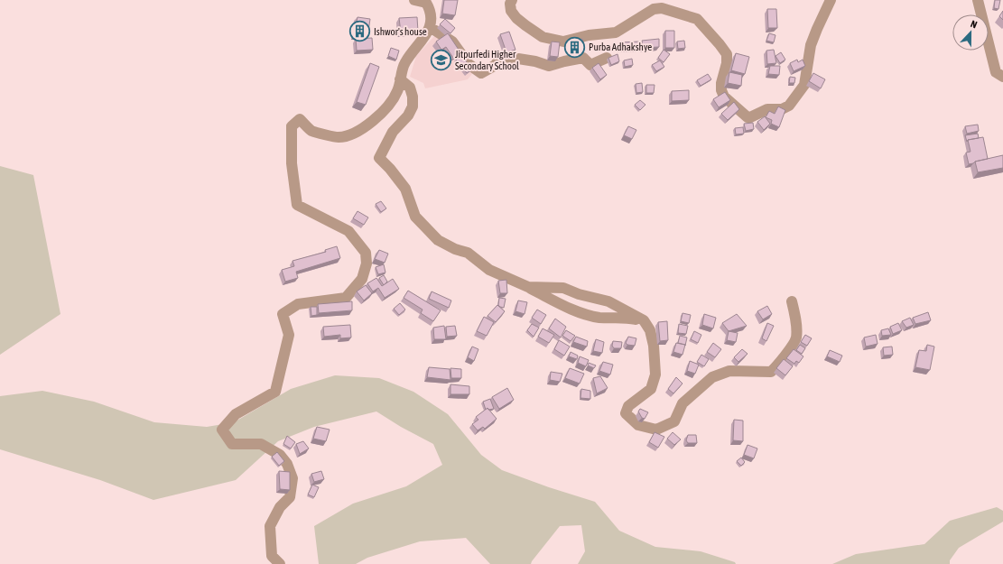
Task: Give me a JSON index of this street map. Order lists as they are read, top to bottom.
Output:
{
  "places": {
    "building": ["Ishwor's house", "Purba Adhakshye"],
    "school or university": ["Jitpurfedi Higher Secondary School"]
  },
  "north": "top"
}
